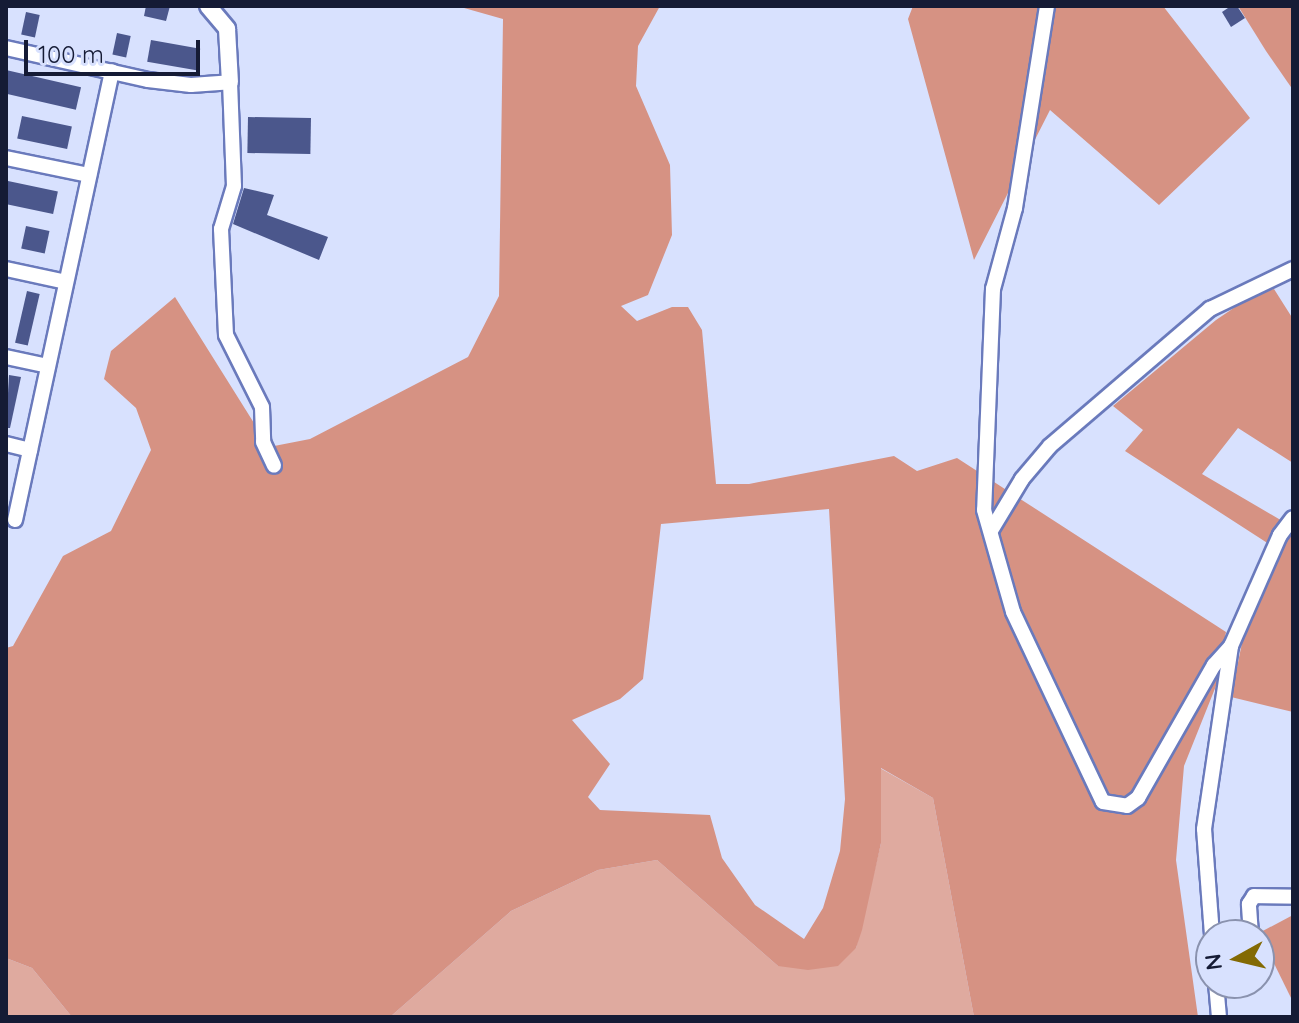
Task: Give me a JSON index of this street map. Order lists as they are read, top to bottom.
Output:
{
  "scale_bar": "100 m",
  "north": "left"
}
